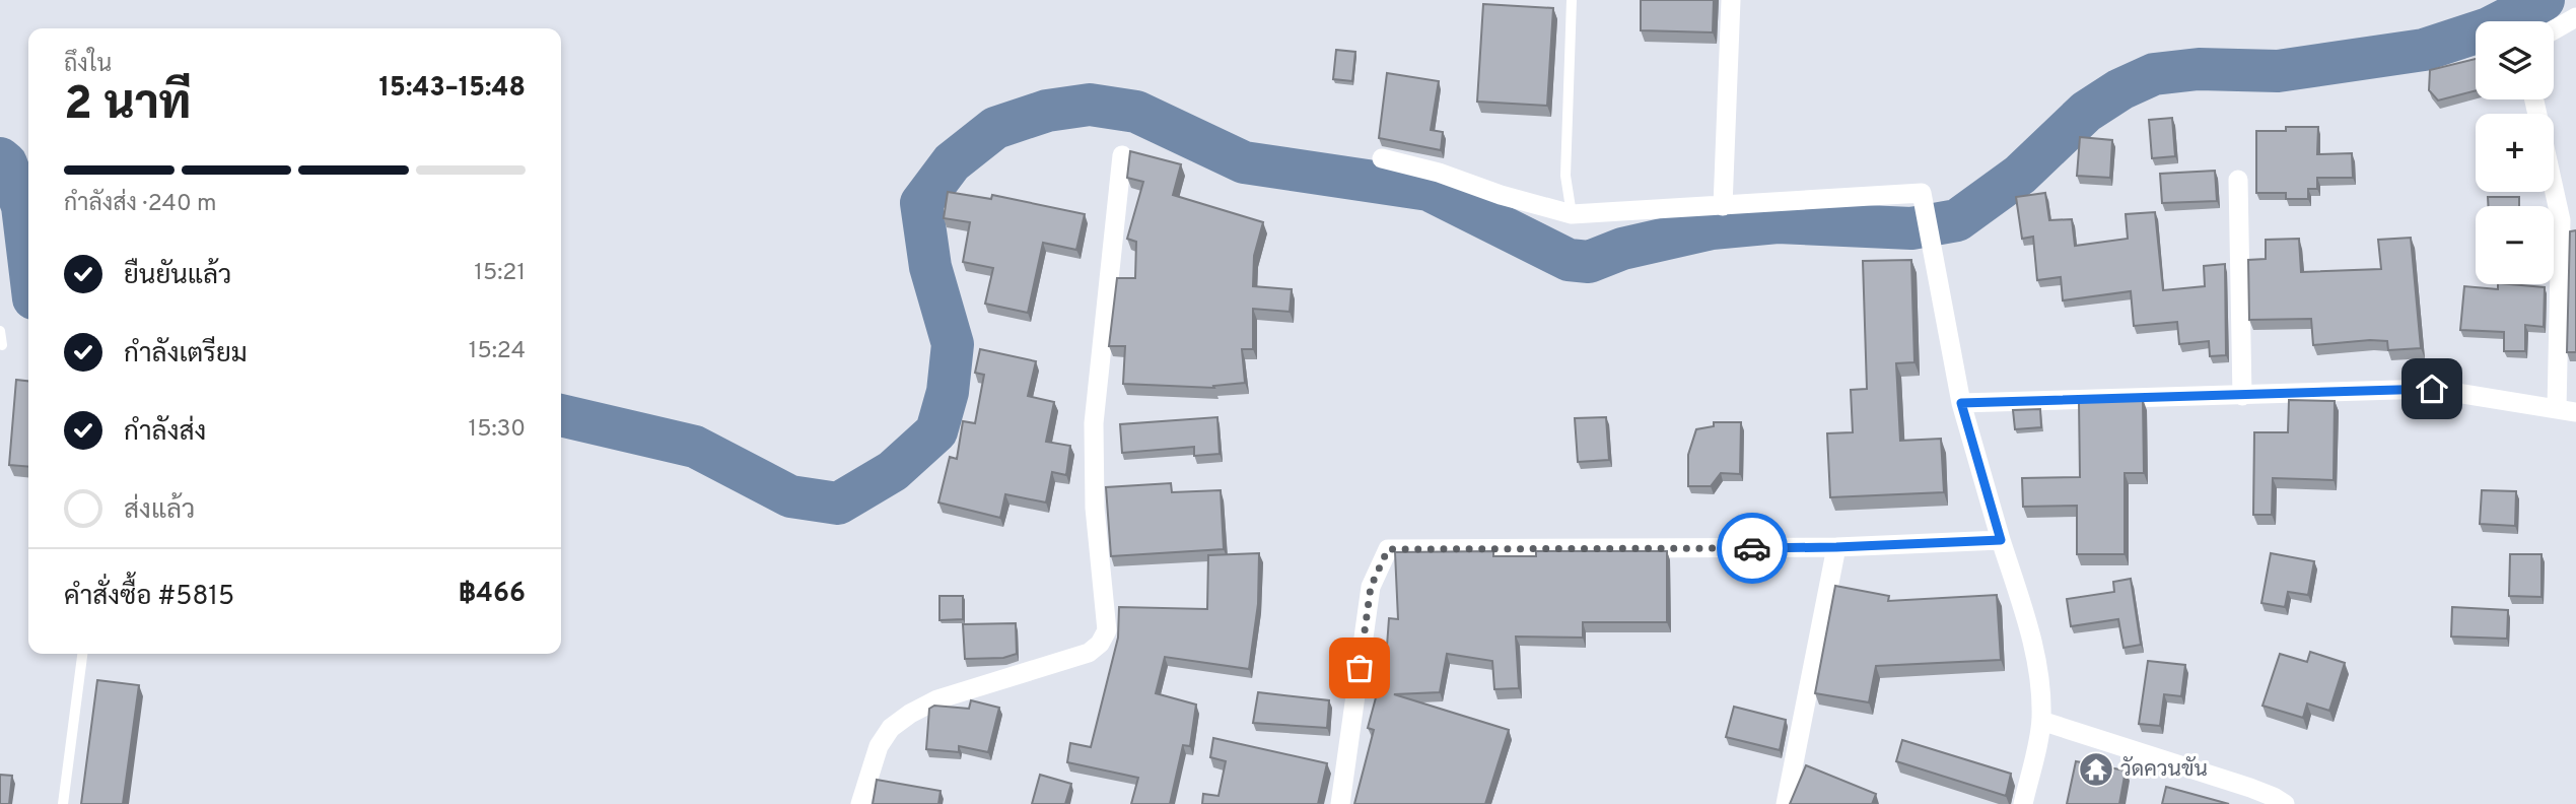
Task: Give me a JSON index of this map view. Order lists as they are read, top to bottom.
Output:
{
  "places": {
    "temple": ["วัดควนขัน"]
  },
  "page": {
    "map_buttons": ["+", "−"],
    "heading": ["2 นาที", "ถึงใน", "15:43–15:48"],
    "panel": ["คำสั่งซื้อ #5815", "฿466"],
    "bar": "กำลังส่ง · 240 m",
    "list": [
      ["ยืนยันแล้ว", "15:21"],
      ["กำลังเตรียม", "15:24"],
      ["กำลังส่ง", "15:30"],
      "ส่งแล้ว"
    ]
  }
}
